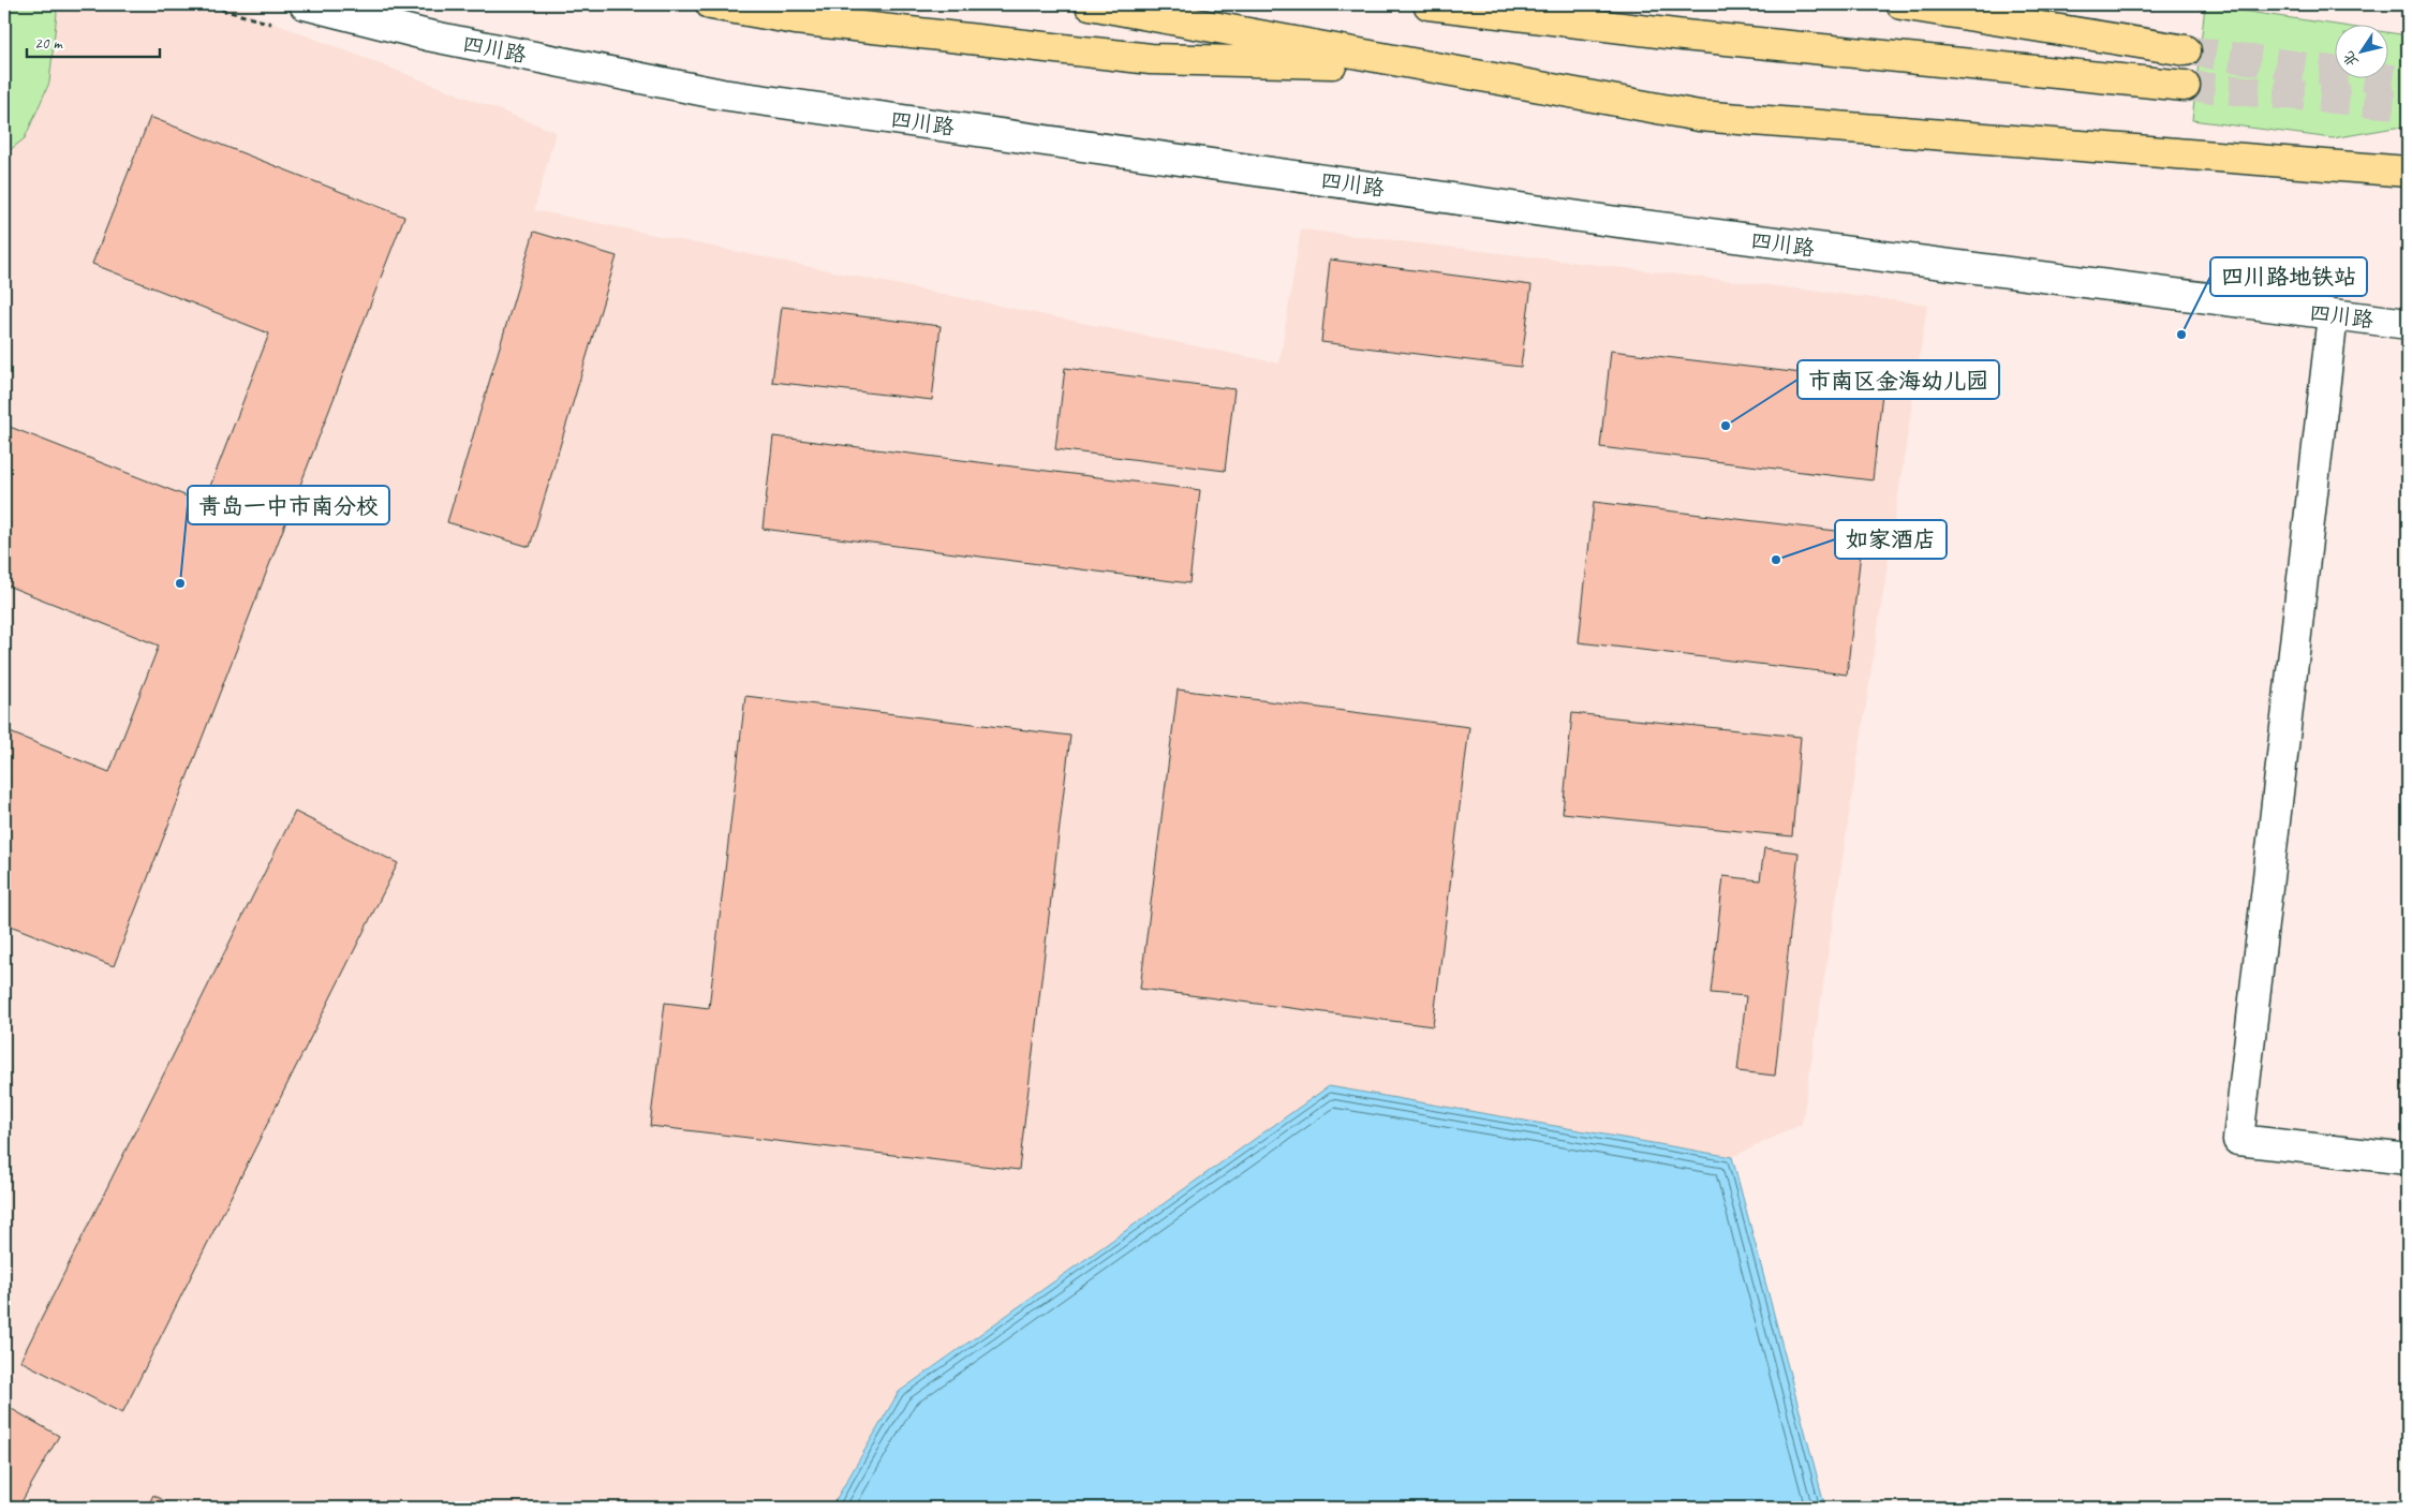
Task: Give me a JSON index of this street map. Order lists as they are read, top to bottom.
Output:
{
  "streets": {
    "street": ["四川路"]
  },
  "places": [
    "四川路地铁站",
    "市南区金海幼儿园",
    "如家酒店",
    "青岛一中市南分校"
  ],
  "scale_bar": "20 m",
  "north": "bottom left"
}
